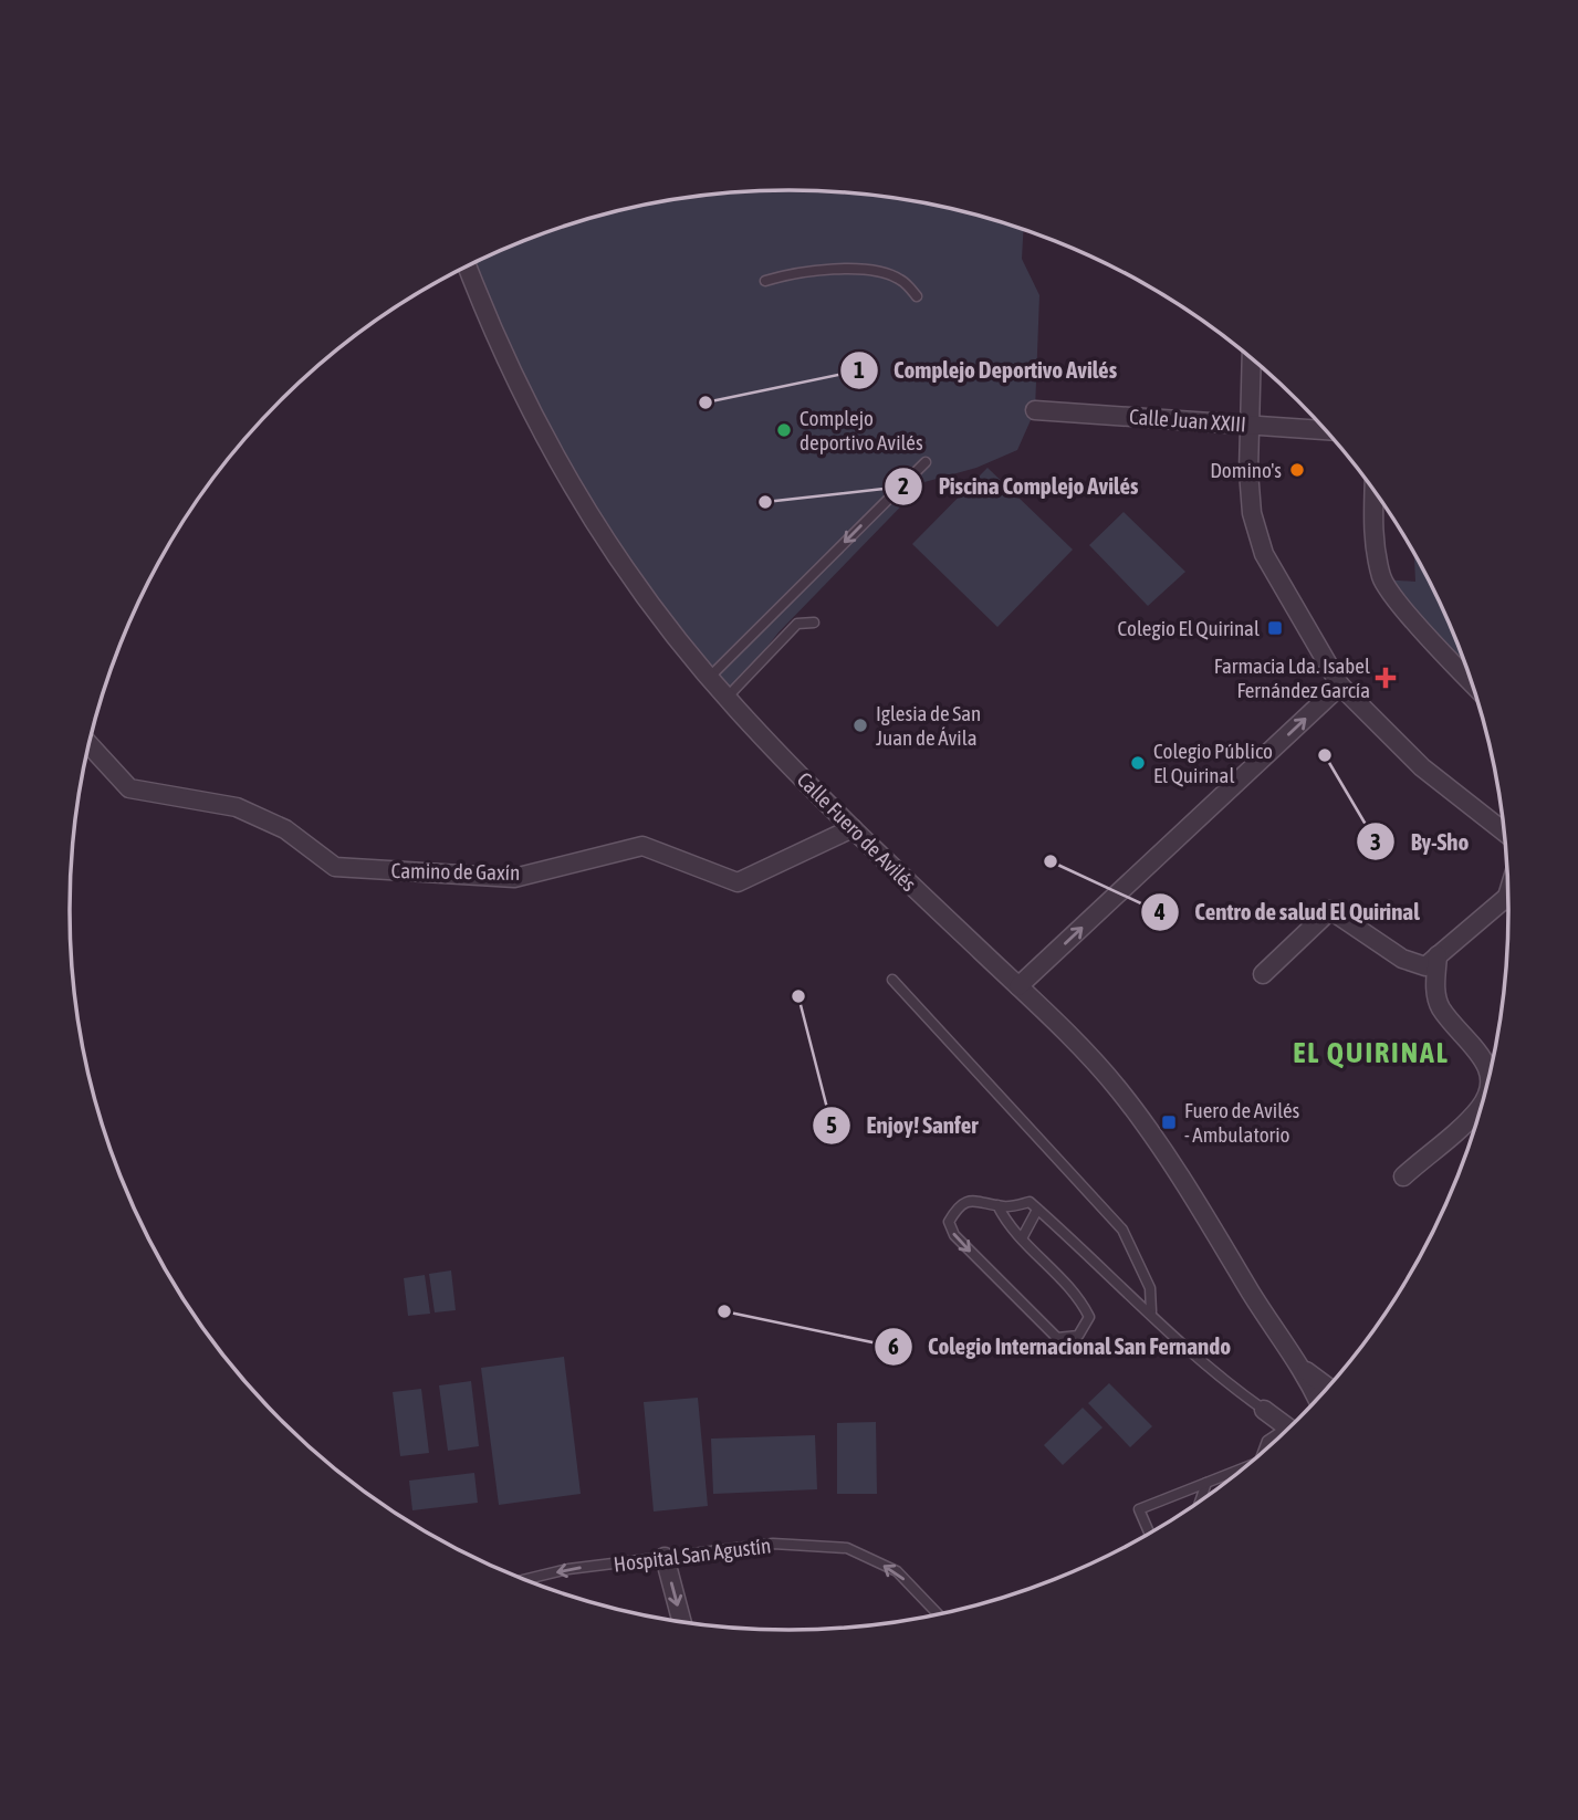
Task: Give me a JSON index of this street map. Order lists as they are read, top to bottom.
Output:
{
  "streets": {
    "street": ["Calle Juan XXIII", "Calle Fuero de Avilés", "Camino de Gaxín"],
    "lane": ["Hospital San Agustín"]
  },
  "crossings": [
    ["Calle Fuero de Avilés", "Camino de Gaxín"]
  ],
  "one_way": ["Hospital San Agustín"],
  "districts": ["EL QUIRINAL"],
  "places": {
    "other": [
      "Complejo Deportivo Avilés",
      "Complejo deportivo Avilés",
      "Domino's",
      "Piscina Complejo Avilés",
      "Iglesia de San Juan de Ávila",
      "By-Sho",
      "Colegio Público El Quirinal",
      "Centro de salud El Quirinal",
      "Enjoy! Sanfer",
      "Colegio Internacional San Fernando"
    ],
    "transit": ["Colegio El Quirinal", "Fuero de Avilés - Ambulatorio"],
    "health": ["Farmacia Lda. Isabel Fernández García"]
  }
}
